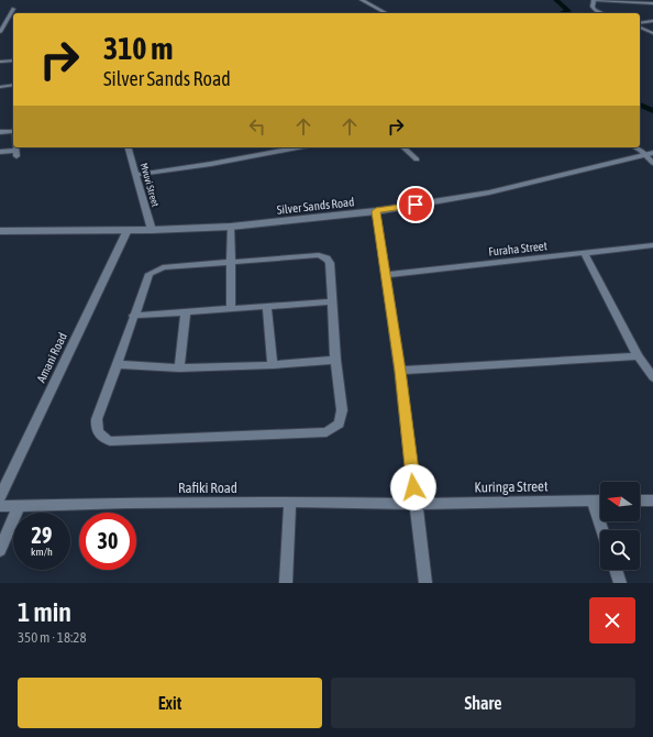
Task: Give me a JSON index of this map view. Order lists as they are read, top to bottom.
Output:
{
  "streets": {
    "street": [
      "Mvuvi Street",
      "Silver Sands Road",
      "Furaha Street",
      "Amani Road",
      "Kuringa Street",
      "Rafiki Road"
    ]
  },
  "crossings": [
    ["Mvuvi Street", "Silver Sands Road"],
    ["Silver Sands Road", "Amani Road"],
    ["Kuringa Street", "Rafiki Road"]
  ],
  "north": "left",
  "page": {
    "turn": ["310 m", "Silver Sands Road"],
    "speed": "29 km/h",
    "limit": "30",
    "heading": ["1 min", "350 m · 18:28"],
    "buttons": ["Exit", "Share"]
  }
}
